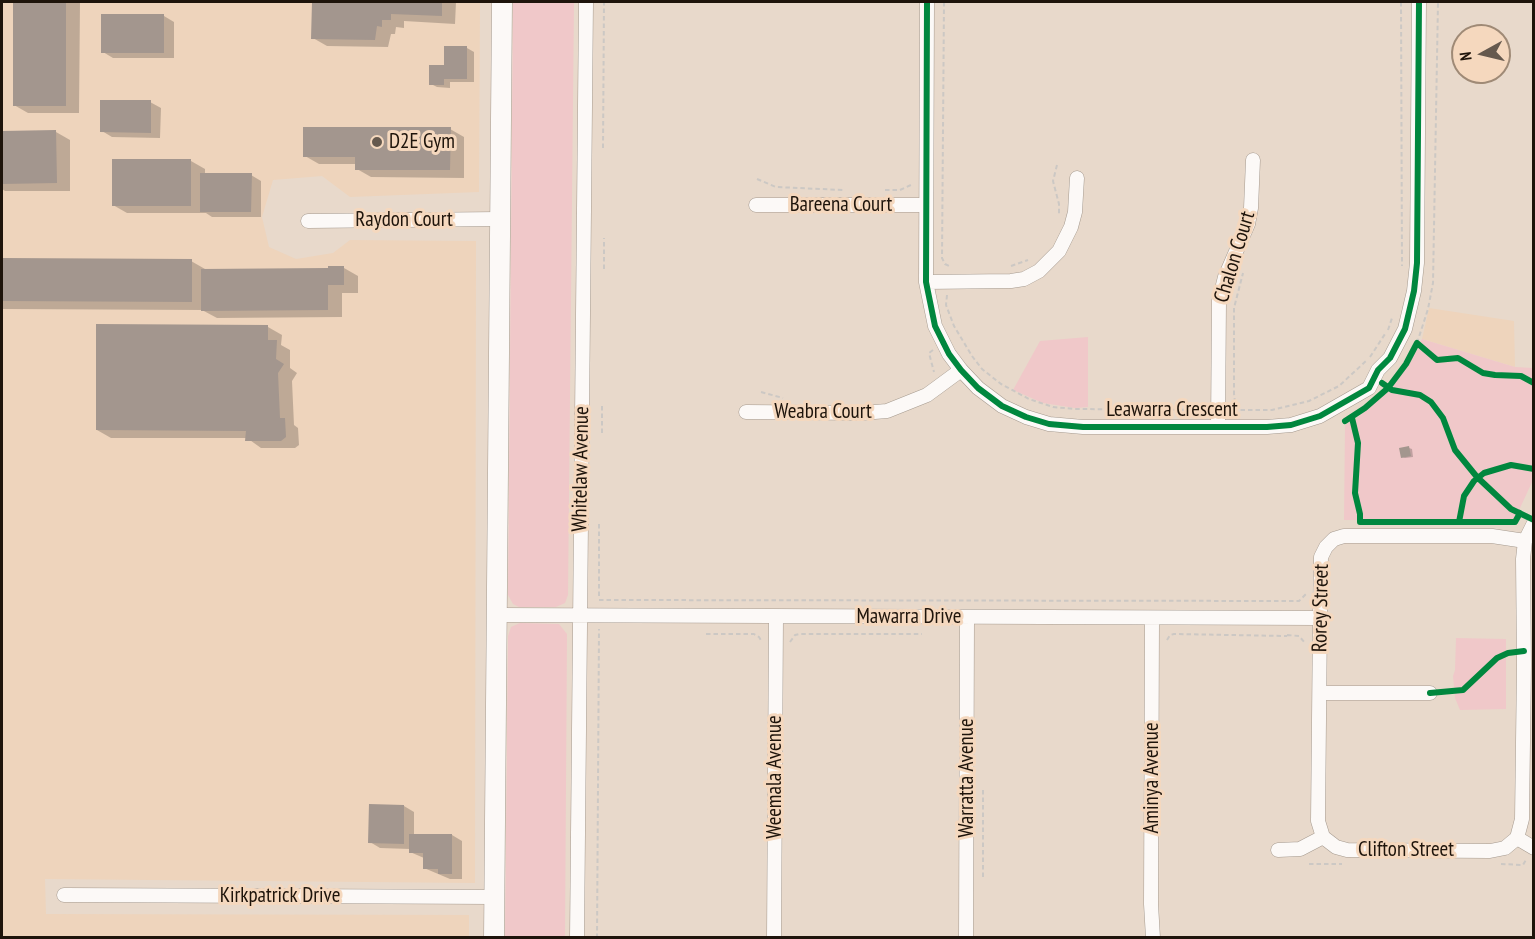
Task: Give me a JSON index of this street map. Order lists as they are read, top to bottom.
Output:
{
  "streets": {
    "street": [
      "Bareena Court",
      "Raydon Court",
      "Chalon Court",
      "Leawarra Crescent",
      "Weabra Court",
      "Whitelaw Avenue",
      "Rorey Street",
      "Mawarra Drive",
      "Weemala Avenue",
      "Warratta Avenue",
      "Aminya Avenue",
      "Clifton Street",
      "Kirkpatrick Drive"
    ]
  },
  "crossings": [
    ["Bareena Court", "Leawarra Crescent"],
    ["Chalon Court", "Leawarra Crescent"],
    ["Leawarra Crescent", "Weabra Court"],
    ["Whitelaw Avenue", "Mawarra Drive"],
    ["Rorey Street", "Mawarra Drive"],
    ["Rorey Street", "Clifton Street"],
    ["Mawarra Drive", "Weemala Avenue"],
    ["Mawarra Drive", "Warratta Avenue"],
    ["Mawarra Drive", "Aminya Avenue"]
  ],
  "places": ["D2E Gym"],
  "north": "left"
}
